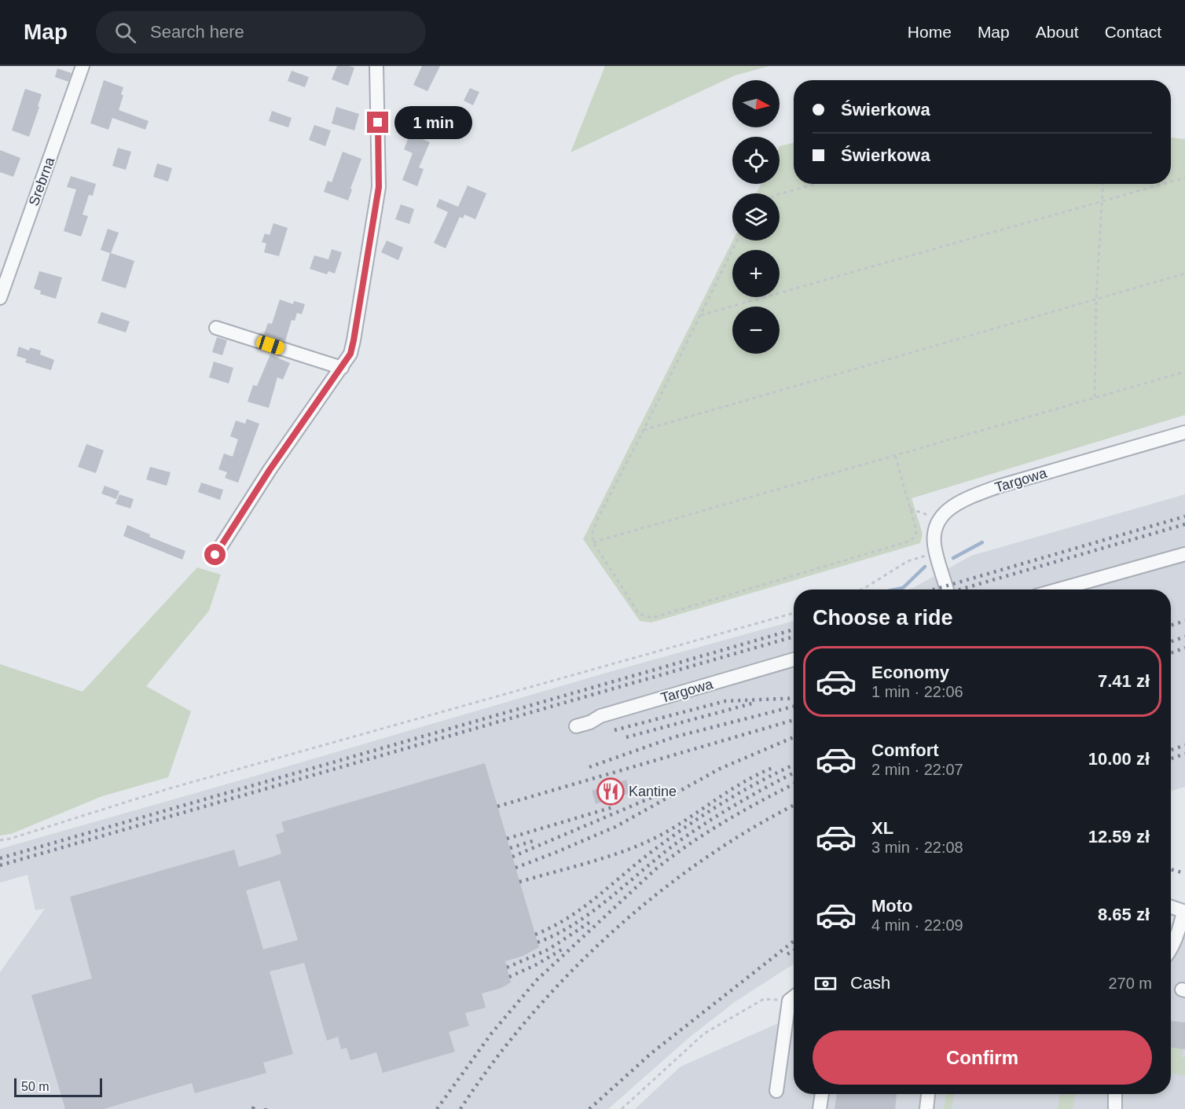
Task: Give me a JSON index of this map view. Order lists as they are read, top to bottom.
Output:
{
  "streets": {
    "street": ["Srebrna", "Targowa"]
  },
  "places": {
    "restaurant": ["Kantine"]
  },
  "scale_bar": "50 m",
  "north": "right",
  "page": {
    "header": "Map",
    "search": "Search here",
    "nav": [
      "Home",
      "Map",
      "About",
      "Contact"
    ],
    "map_buttons": ["+", "−"],
    "banner": ["Świerkowa", "Świerkowa"],
    "bubble": "1 min",
    "heading": "Choose a ride",
    "list": [
      {
        "name": "Economy",
        "note": "1 min · 22:06",
        "value": "7.41 zł"
      },
      {
        "name": "Comfort",
        "note": "2 min · 22:07",
        "value": "10.00 zł"
      },
      {
        "name": "XL",
        "note": "3 min · 22:08",
        "value": "12.59 zł"
      },
      {
        "name": "Moto",
        "note": "4 min · 22:09",
        "value": "8.65 zł"
      }
    ],
    "pay": ["Cash", "270 m"],
    "buttons": "Confirm",
    "scale": "50 m"
  }
}
